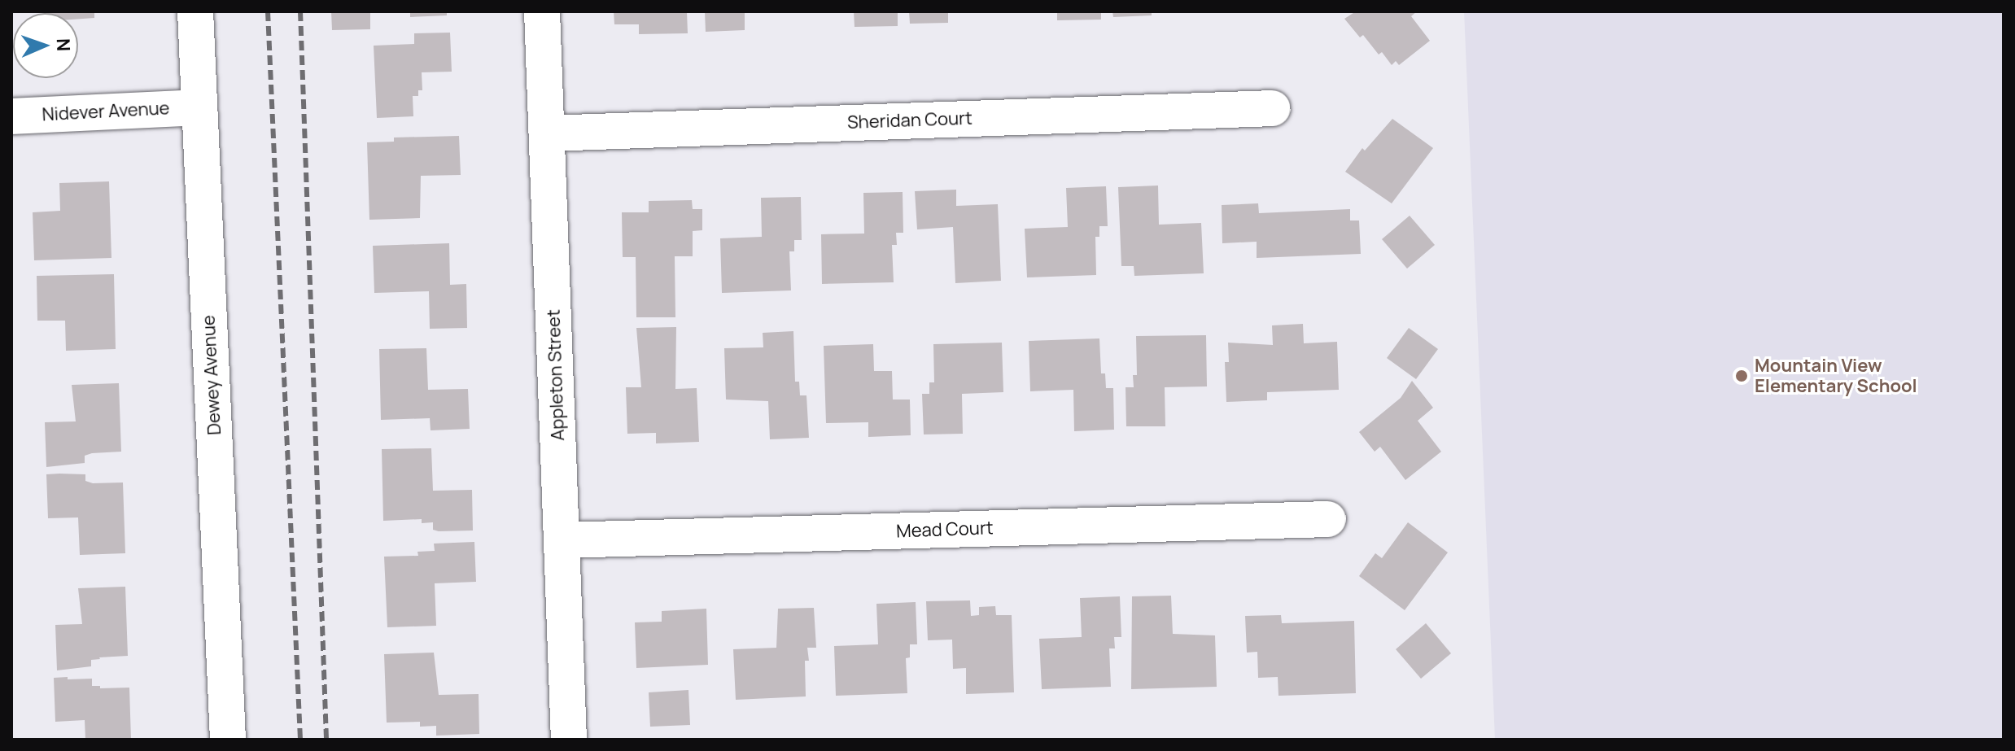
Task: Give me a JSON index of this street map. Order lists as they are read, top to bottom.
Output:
{
  "streets": {
    "street": [
      "Nidever Avenue",
      "Sheridan Court",
      "Dewey Avenue",
      "Appleton Street",
      "Mead Court"
    ]
  },
  "crossings": [
    ["Nidever Avenue", "Dewey Avenue"],
    ["Sheridan Court", "Appleton Street"],
    ["Appleton Street", "Mead Court"]
  ],
  "places": ["Mountain View Elementary School"],
  "north": "right"
}
